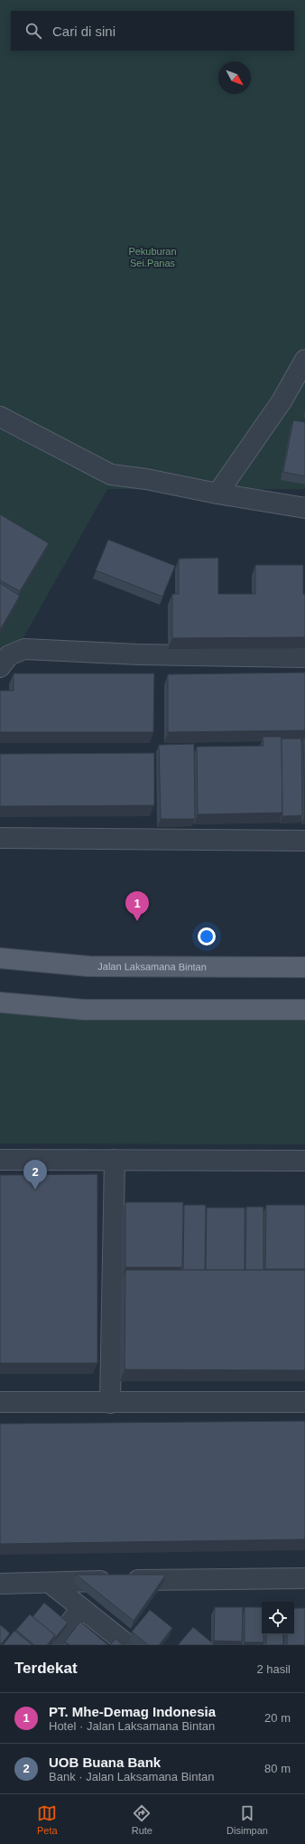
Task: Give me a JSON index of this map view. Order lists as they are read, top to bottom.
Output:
{
  "streets": {
    "main road": ["Jalan Laksamana Bintan"]
  },
  "parks": ["Pekuburan Sei.Panas"],
  "north": "bottom right",
  "page": {
    "search": "Cari di sini",
    "pins": ["1", "2"],
    "heading": ["Terdekat", "2 hasil"],
    "list": [
      {
        "mark": "1",
        "name": "PT. Mhe-Demag Indonesia",
        "note": "Hotel · Jalan Laksamana Bintan",
        "value": "20 m"
      },
      {
        "mark": "2",
        "name": "UOB Buana Bank",
        "note": "Bank · Jalan Laksamana Bintan",
        "value": "80 m"
      }
    ],
    "nav": ["Peta", "Rute", "Disimpan"]
  }
}
